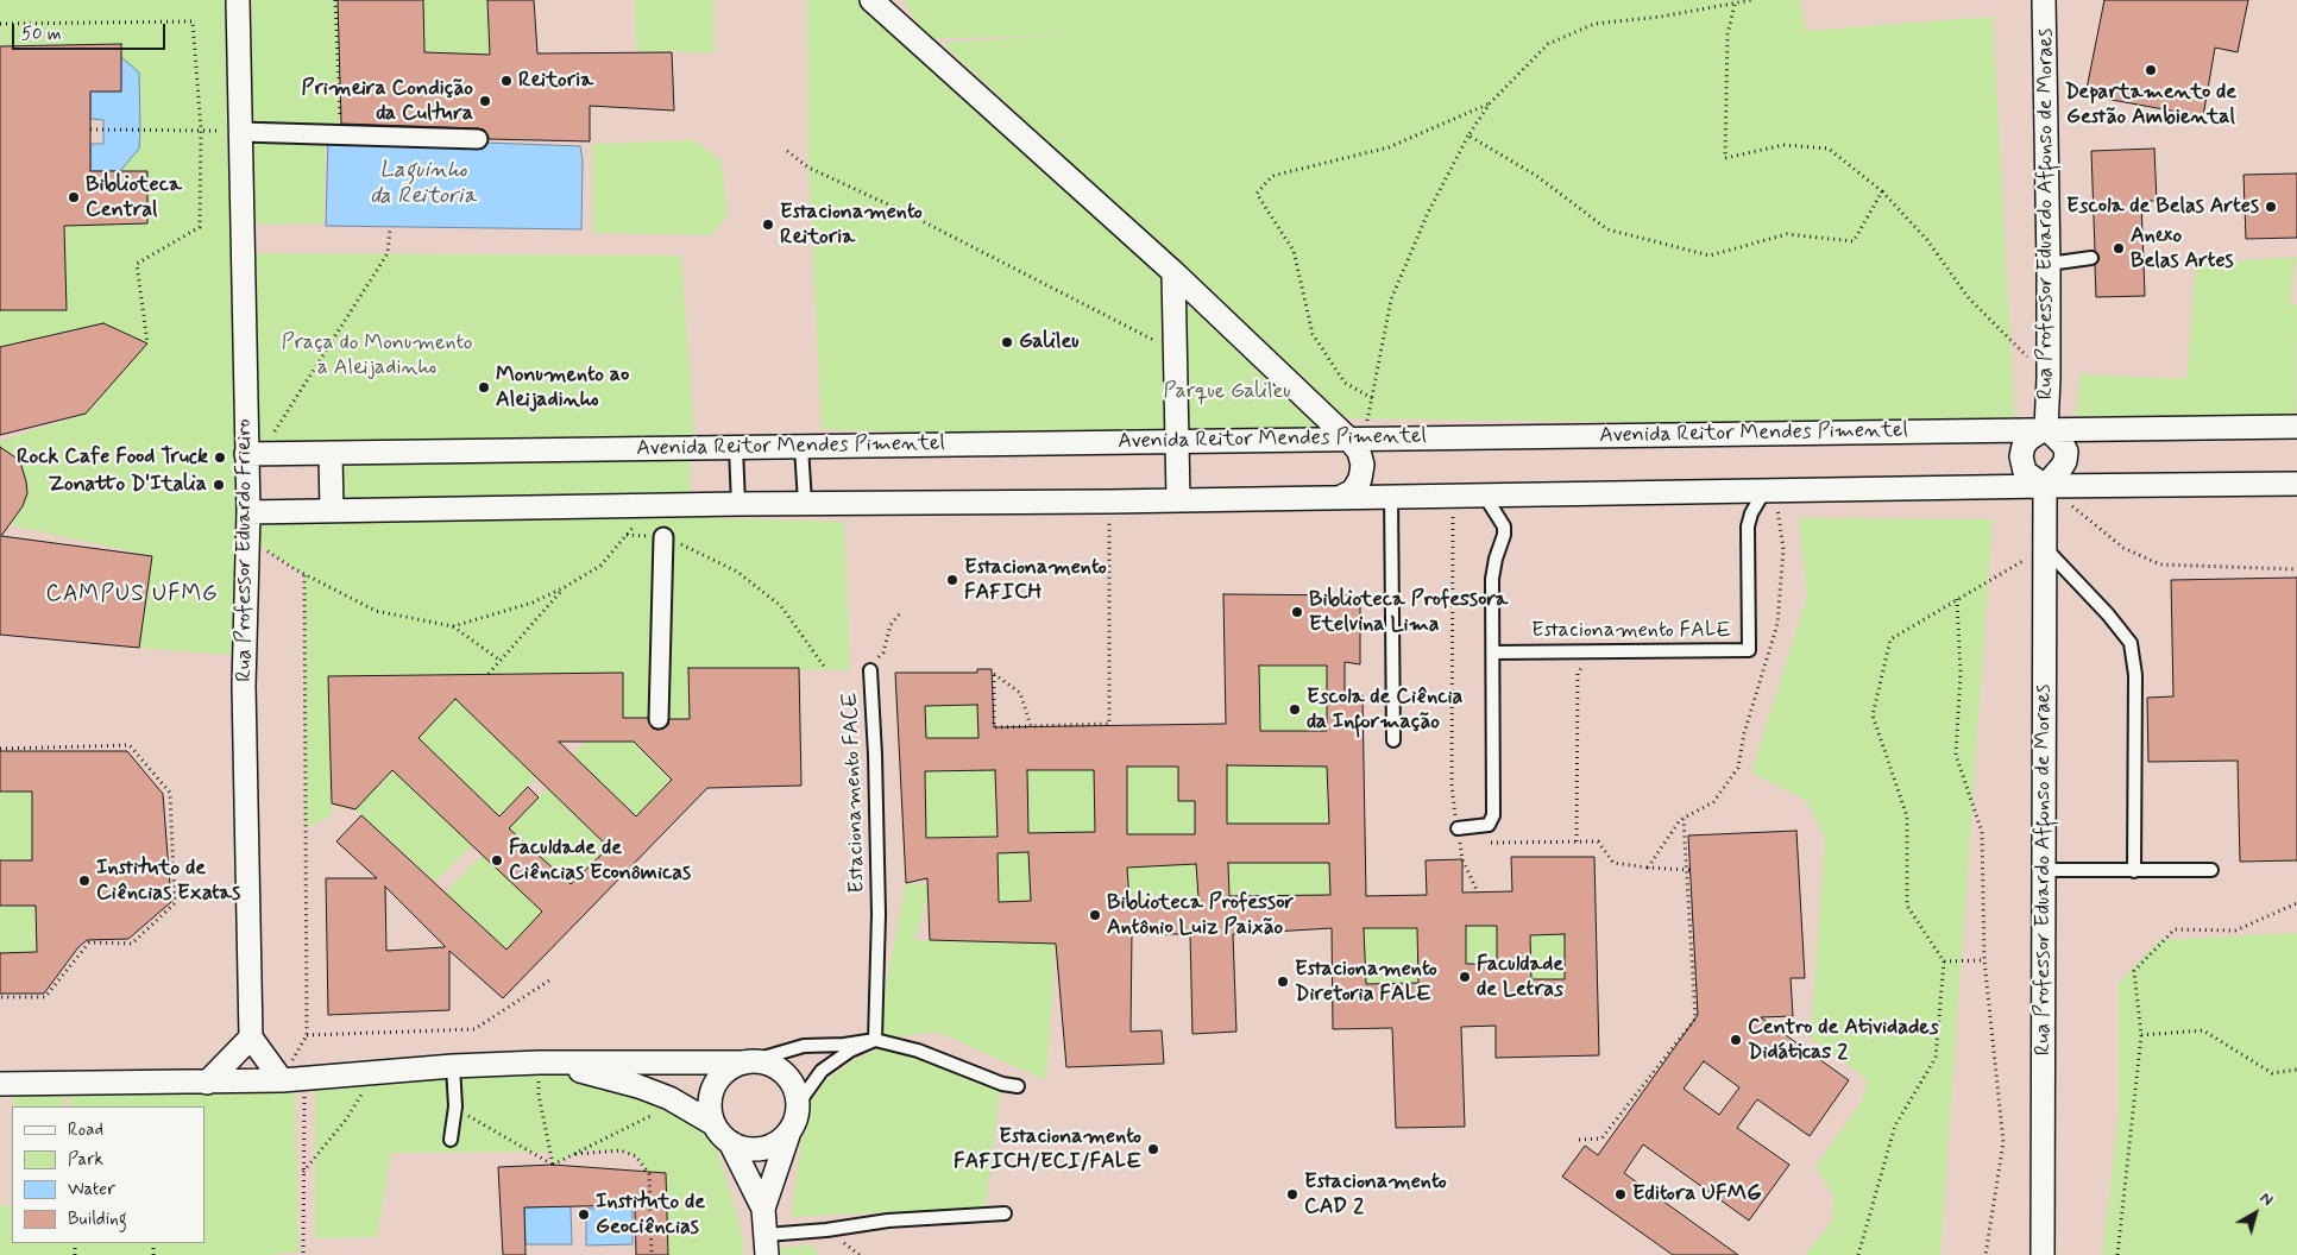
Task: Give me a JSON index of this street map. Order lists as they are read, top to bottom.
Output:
{
  "streets": {
    "street": ["Rua Professor Eduardo Affonso de Moraes", "Avenida Reitor Mendes Pimentel", "Rua Professor Eduardo Frieiro"],
    "lane": ["Estacionamento FALE", "Estacionamento FACE"]
  },
  "crossings": [
    ["Rua Professor Eduardo Affonso de Moraes", "Avenida Reitor Mendes Pimentel"],
    ["Avenida Reitor Mendes Pimentel", "Rua Professor Eduardo Frieiro"]
  ],
  "districts": ["CAMPUS UFMG"],
  "water": ["Laguinho da Reitoria"],
  "parks": ["Praça do Monumento a Aleijadinho", "Parque Galileu"],
  "places": [
    "Departamento de Gestão Ambiental",
    "Reitoria",
    "Primeira Condição da Cultura",
    "Biblioteca Central",
    "Escola de Belas Artes",
    "Estacionamento Reitoria",
    "Anexo Belas Artes",
    "Galileu",
    "Monumento ao Aleijadinho",
    "Rock Cafe Food Truck",
    "Zonatto D'Italia",
    "Estacionamento FAFICH",
    "Biblioteca Professora Etelvina Lima",
    "Escola de Ciência da Informação",
    "Faculdade de Ciências Econômicas",
    "Instituto de Ciências Exatas",
    "Biblioteca Professor Antônio Luiz Paixão",
    "Faculdade de Letras",
    "Estacionamento Diretoria FALE",
    "Centro de Atividades Didáticas 2",
    "Estacionamento FAFICH/ECI/FALE",
    "Estacionamento CAD 2",
    "Editora UFMG",
    "Instituto de Geociências"
  ],
  "legend": [
    "Road",
    "Park",
    "Water",
    "Building"
  ],
  "scale_bar": "50 m",
  "north": "top right"
}
